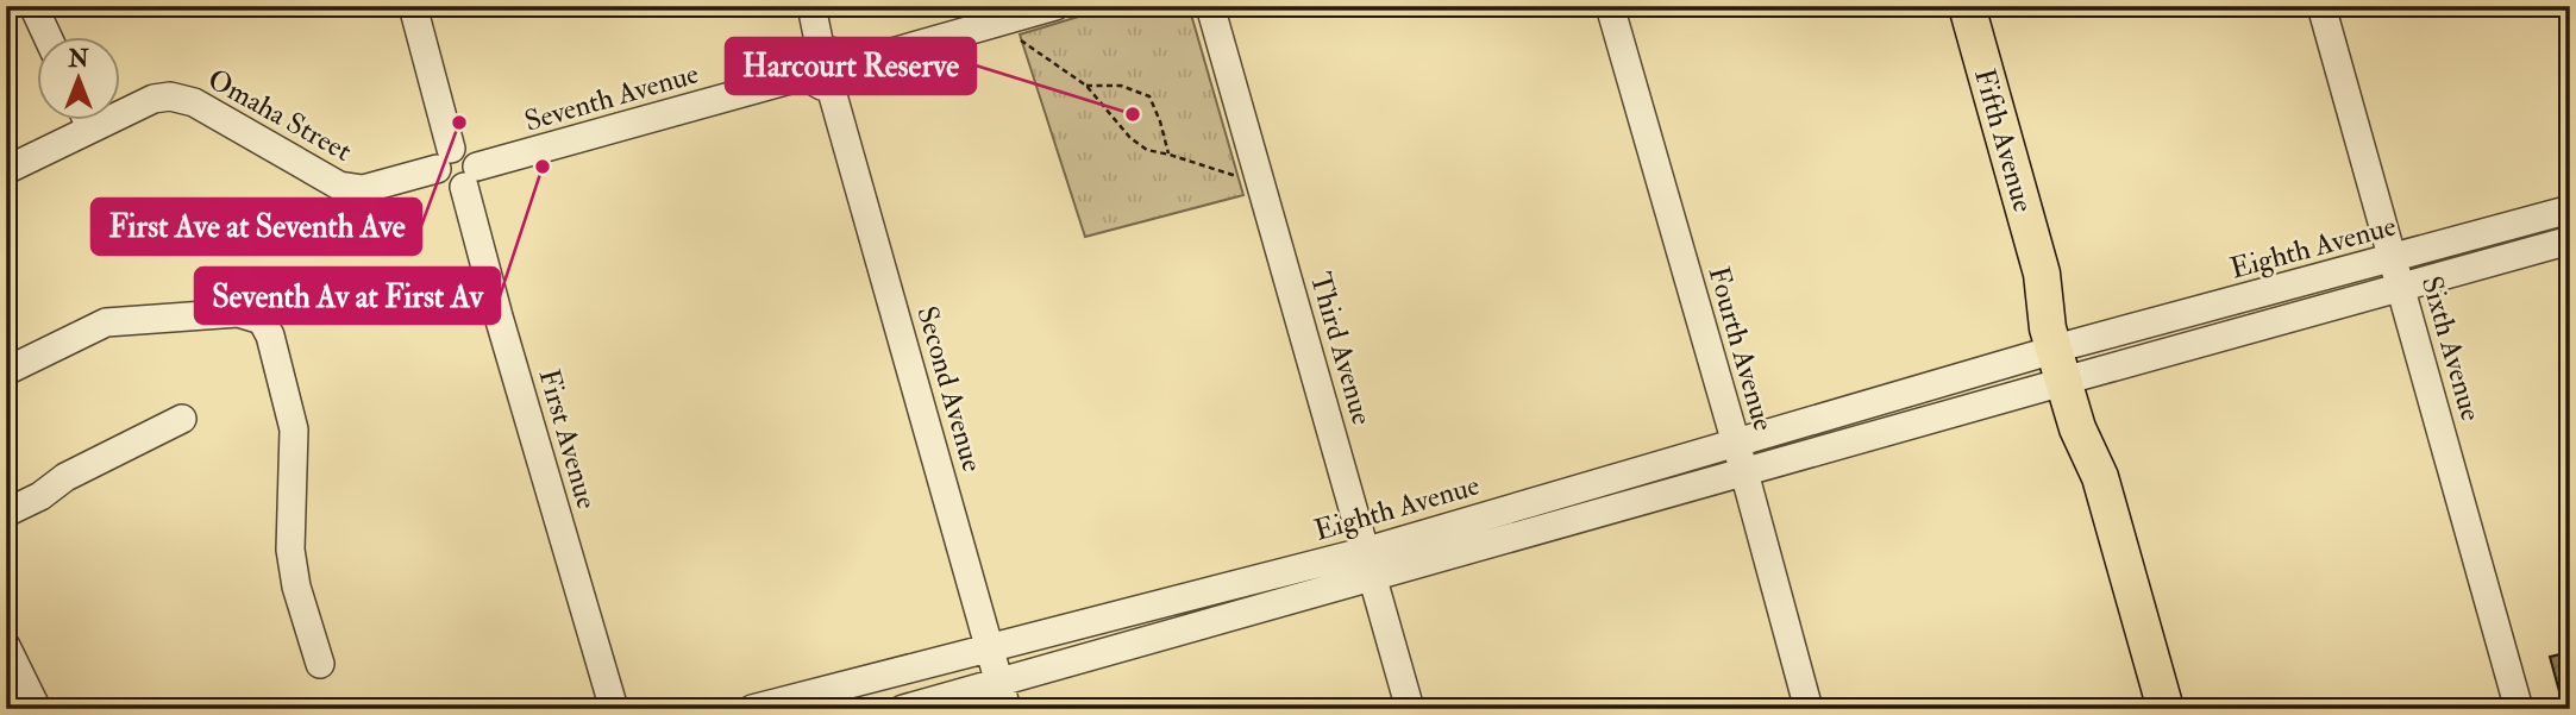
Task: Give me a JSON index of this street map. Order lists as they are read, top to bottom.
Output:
{
  "streets": {
    "main road": ["Fifth Avenue"],
    "street": [
      "Seventh Avenue",
      "Omaha Street",
      "Eighth Avenue",
      "Third Avenue",
      "Fourth Avenue",
      "Sixth Avenue",
      "Second Avenue",
      "First Avenue"
    ]
  },
  "crossings": [
    ["Seventh Avenue", "Second Avenue"],
    ["Seventh Avenue", "First Avenue"],
    ["Fifth Avenue", "Eighth Avenue"],
    ["Eighth Avenue", "Third Avenue"],
    ["Eighth Avenue", "Fourth Avenue"],
    ["Eighth Avenue", "Sixth Avenue"],
    ["Eighth Avenue", "Second Avenue"]
  ],
  "places": ["Harcourt Reserve", "First Ave at Seventh Ave", "Seventh Av at First Av"],
  "north": "top"
}
